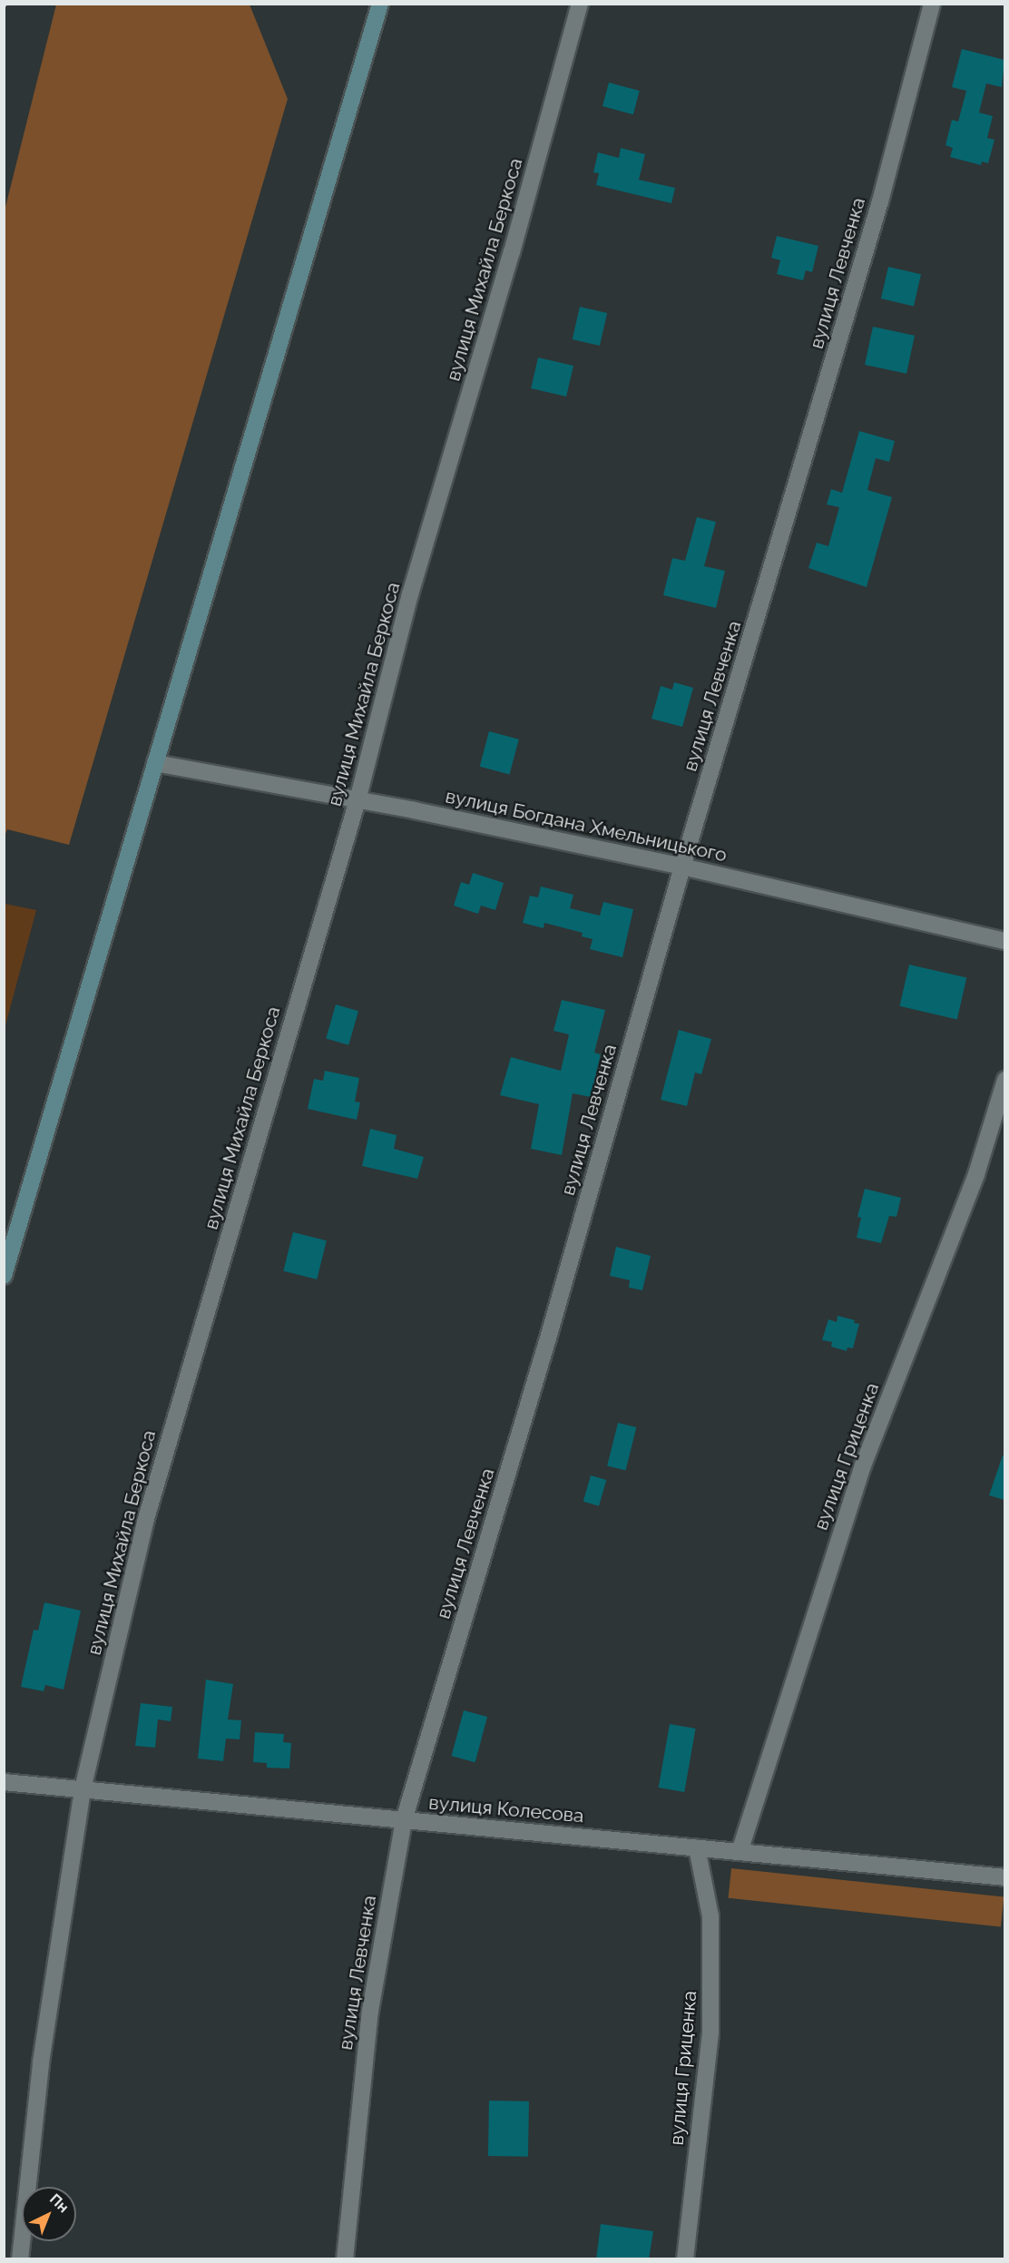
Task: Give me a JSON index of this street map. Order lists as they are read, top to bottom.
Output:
{
  "streets": {
    "street": [
      "вулиця Михайла Беркоса",
      "вулиця Левченка",
      "вулиця Богдана Хмельницького",
      "вулиця Гриценка",
      "вулиця Колесова"
    ]
  },
  "crossings": [
    ["вулиця Михайла Беркоса", "вулиця Богдана Хмельницького"],
    ["вулиця Михайла Беркоса", "вулиця Колесова"],
    ["вулиця Левченка", "вулиця Богдана Хмельницького"],
    ["вулиця Левченка", "вулиця Колесова"],
    ["вулиця Гриценка", "вулиця Колесова"]
  ],
  "north": "top right"
}
